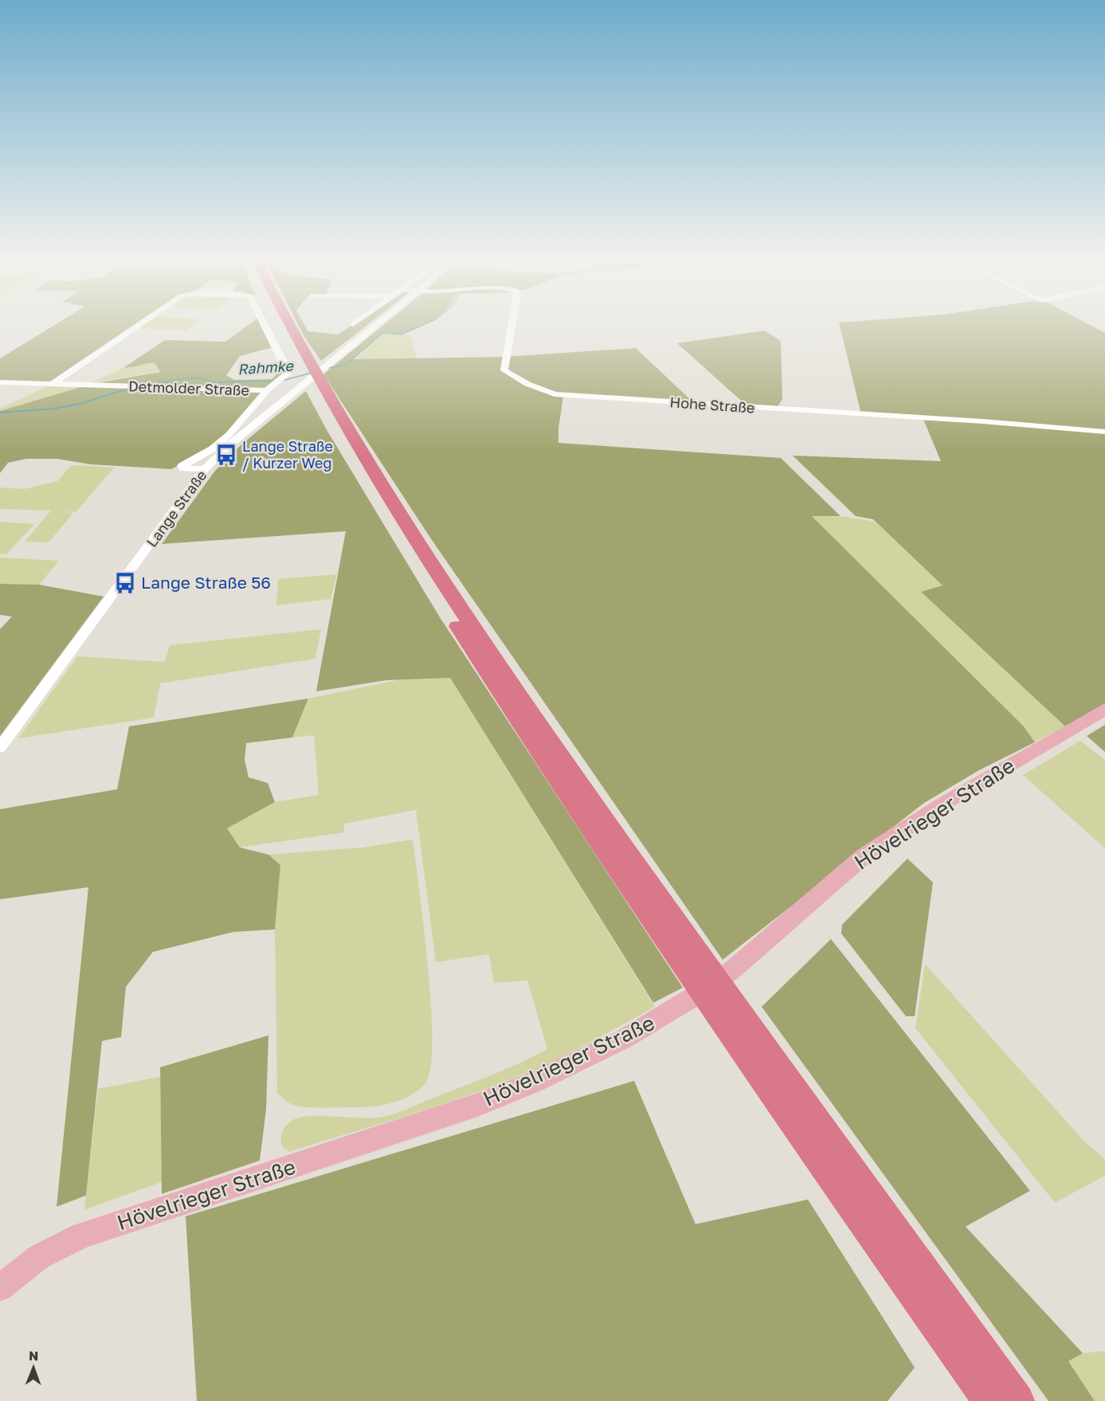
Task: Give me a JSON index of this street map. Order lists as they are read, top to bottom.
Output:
{
  "streets": {
    "main road": ["Hövelrieger Straße"],
    "street": ["Detmolder Straße", "Hohe Straße", "Lange Straße"]
  },
  "crossings": [
    ["Detmolder Straße", "Lange Straße"]
  ],
  "water": ["Rahmke"],
  "places": {
    "bus stop": ["Lange Straße / Kurzer Weg", "Lange Straße 56"]
  },
  "north": "top"
}
